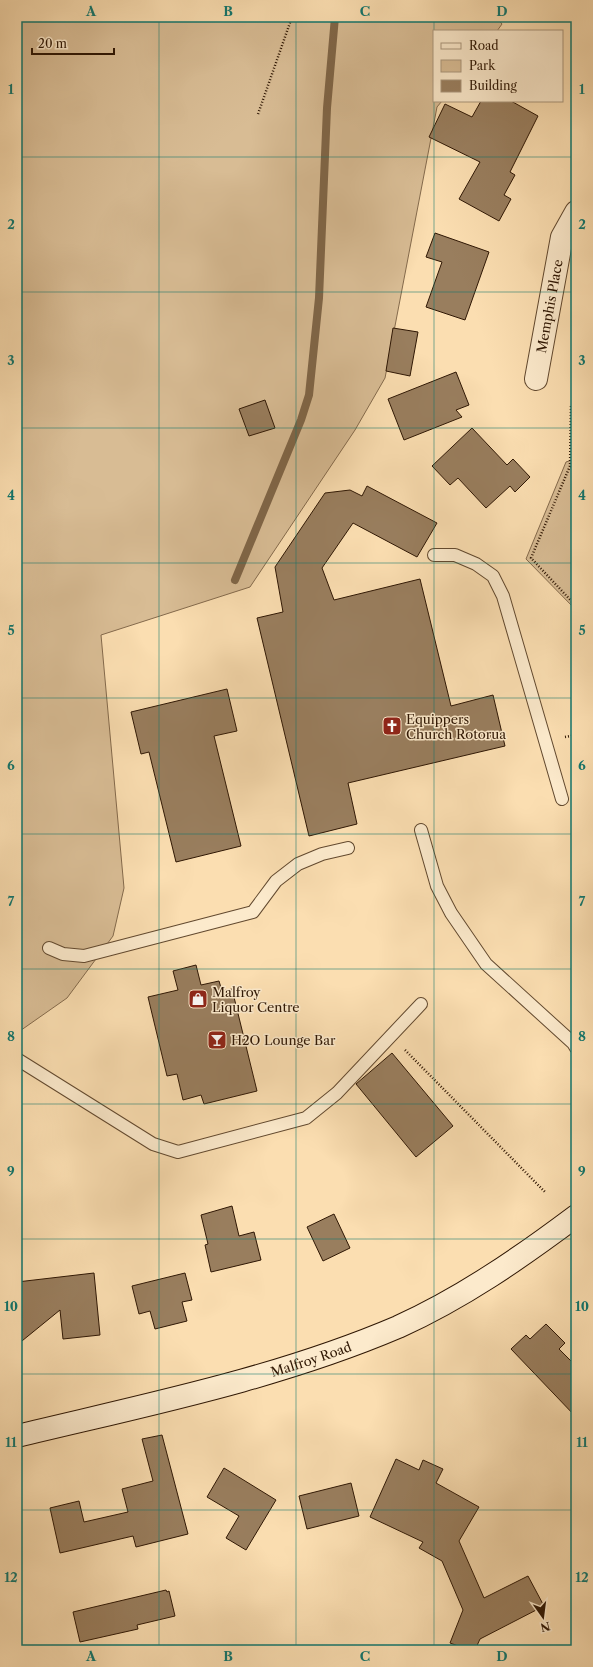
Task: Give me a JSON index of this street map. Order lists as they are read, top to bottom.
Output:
{
  "streets": {
    "main road": ["Memphis Place", "Malfroy Road"]
  },
  "places": {
    "church": ["Equippers Church Rotorua"],
    "shop": ["Malfroy Liquor Centre"],
    "bar": ["H2O Lounge Bar"]
  },
  "legend": ["Road", "Park", "Building"],
  "scale_bar": "20 m",
  "north": "bottom",
  "grid": {
    "columns": [
      "A",
      "B",
      "C",
      "D"
    ],
    "rows": [
      "1",
      "2",
      "3",
      "4",
      "5",
      "6",
      "7",
      "8",
      "9",
      "10",
      "11",
      "12"
    ]
  }
}
